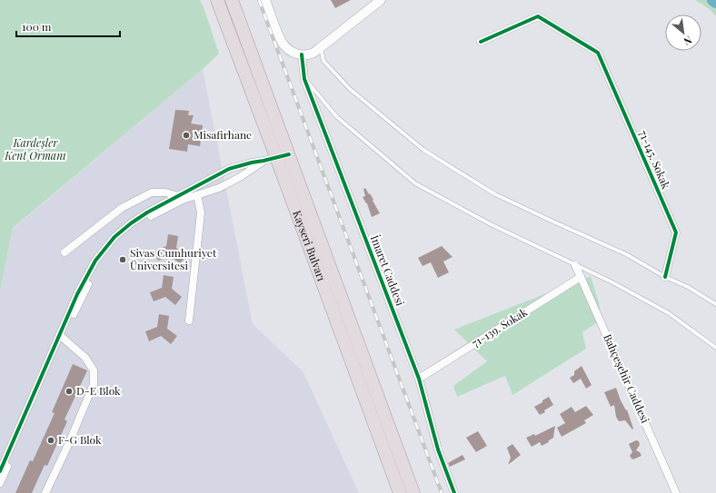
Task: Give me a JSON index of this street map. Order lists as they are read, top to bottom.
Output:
{
  "streets": {
    "highway": ["Kayseri Bulvarı"],
    "street": [
      "71-145. Sokak",
      "İmaret Caddesi",
      "71-139. Sokak",
      "Bahçeşehir Caddesi"
    ]
  },
  "crossings": [
    ["İmaret Caddesi", "71-139. Sokak"],
    ["71-139. Sokak", "Bahçeşehir Caddesi"]
  ],
  "parks": ["Kardeşler Kent Ormanı"],
  "places": [
    "Misafirhane",
    "Sivas Cumhuriyet Üniversitesi",
    "D-E Blok",
    "F-G Blok"
  ],
  "scale_bar": "100 m",
  "north": "bottom right"
}
